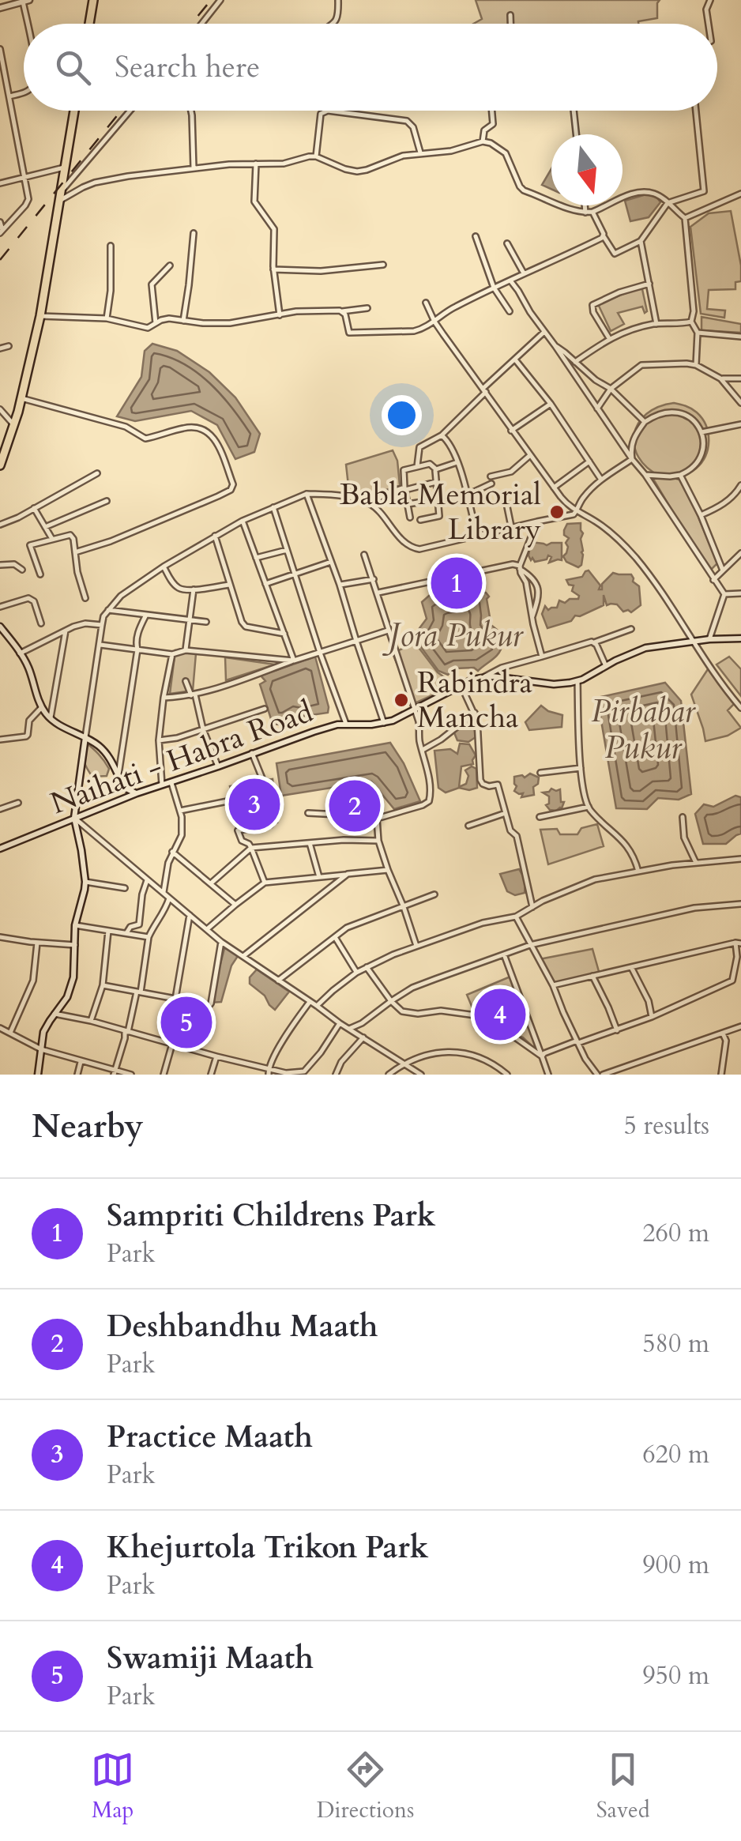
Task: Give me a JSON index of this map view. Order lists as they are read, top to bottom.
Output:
{
  "streets": {
    "main road": ["Naihati - Habra Road"]
  },
  "water": ["Jora Pukur", "Pirbabar Pukur"],
  "places": ["Babla Memorial Library", "Rabindra Mancha"],
  "north": "bottom",
  "page": {
    "search": "Search here",
    "pins": [
      "1",
      "3",
      "2",
      "4",
      "5"
    ],
    "heading": ["Nearby", "5 results"],
    "list": [
      {
        "mark": "1",
        "name": "Sampriti Childrens Park",
        "note": "Park",
        "value": "260 m"
      },
      {
        "mark": "2",
        "name": "Deshbandhu Maath",
        "note": "Park",
        "value": "580 m"
      },
      {
        "mark": "3",
        "name": "Practice Maath",
        "note": "Park",
        "value": "620 m"
      },
      {
        "mark": "4",
        "name": "Khejurtola Trikon Park",
        "note": "Park",
        "value": "900 m"
      },
      {
        "mark": "5",
        "name": "Swamiji Maath",
        "note": "Park",
        "value": "950 m"
      }
    ],
    "nav": ["Map", "Directions", "Saved"]
  }
}
